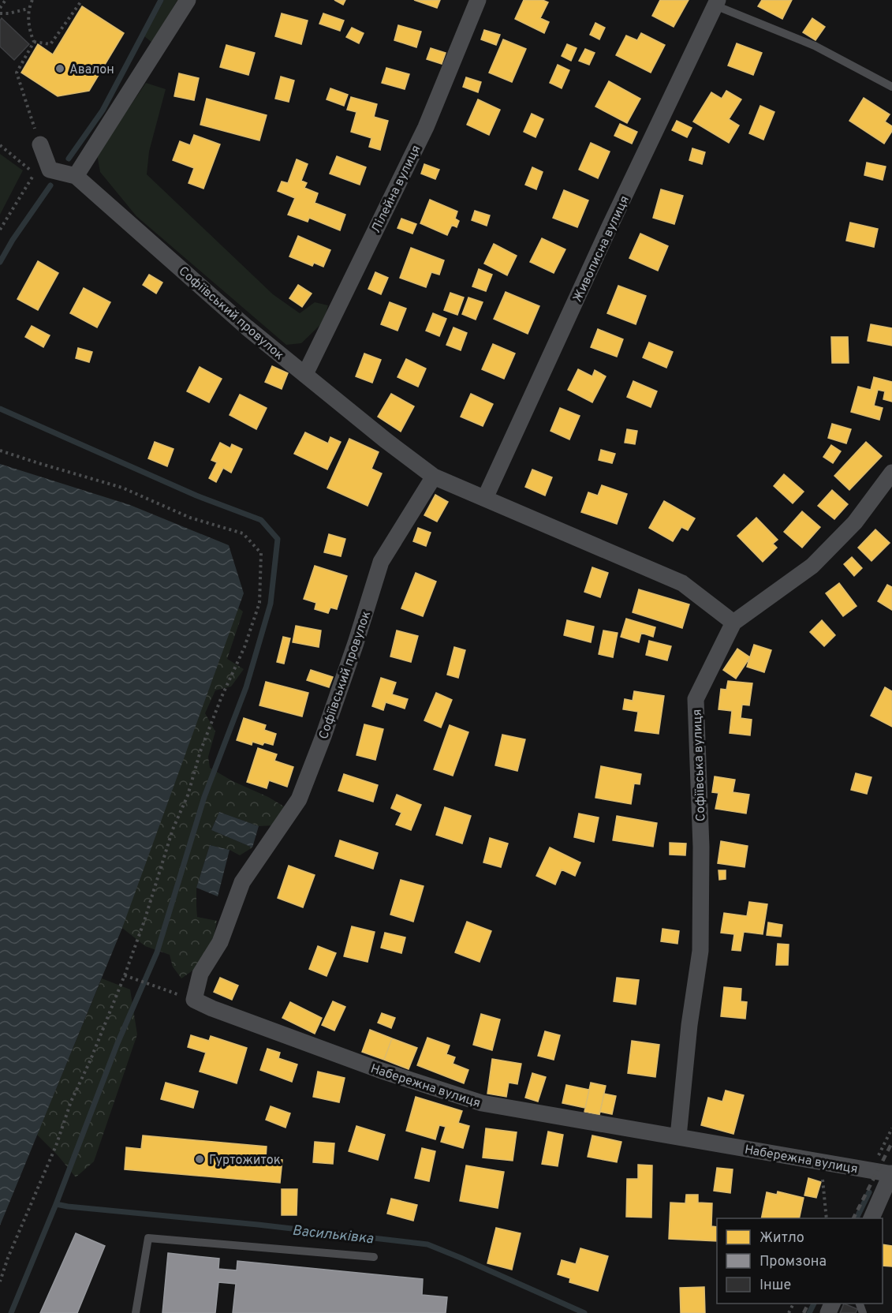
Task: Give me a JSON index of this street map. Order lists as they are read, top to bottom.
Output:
{
  "streets": {
    "street": [
      "Лілейна вулиця",
      "Живописна вулиця",
      "Софіївський провулок",
      "Софіївська вулиця",
      "Набережна вулиця"
    ]
  },
  "crossings": [
    ["Лілейна вулиця", "Софіївський провулок"],
    ["Живописна вулиця", "Софіївський провулок"],
    ["Софіївський провулок", "Софіївська вулиця"],
    ["Софіївський провулок", "Набережна вулиця"],
    ["Софіївська вулиця", "Набережна вулиця"]
  ],
  "water": ["Васильківка"],
  "places": ["Авалон", "Гуртожиток"],
  "legend": ["Житло", "Промзона", "Інше"]
}
